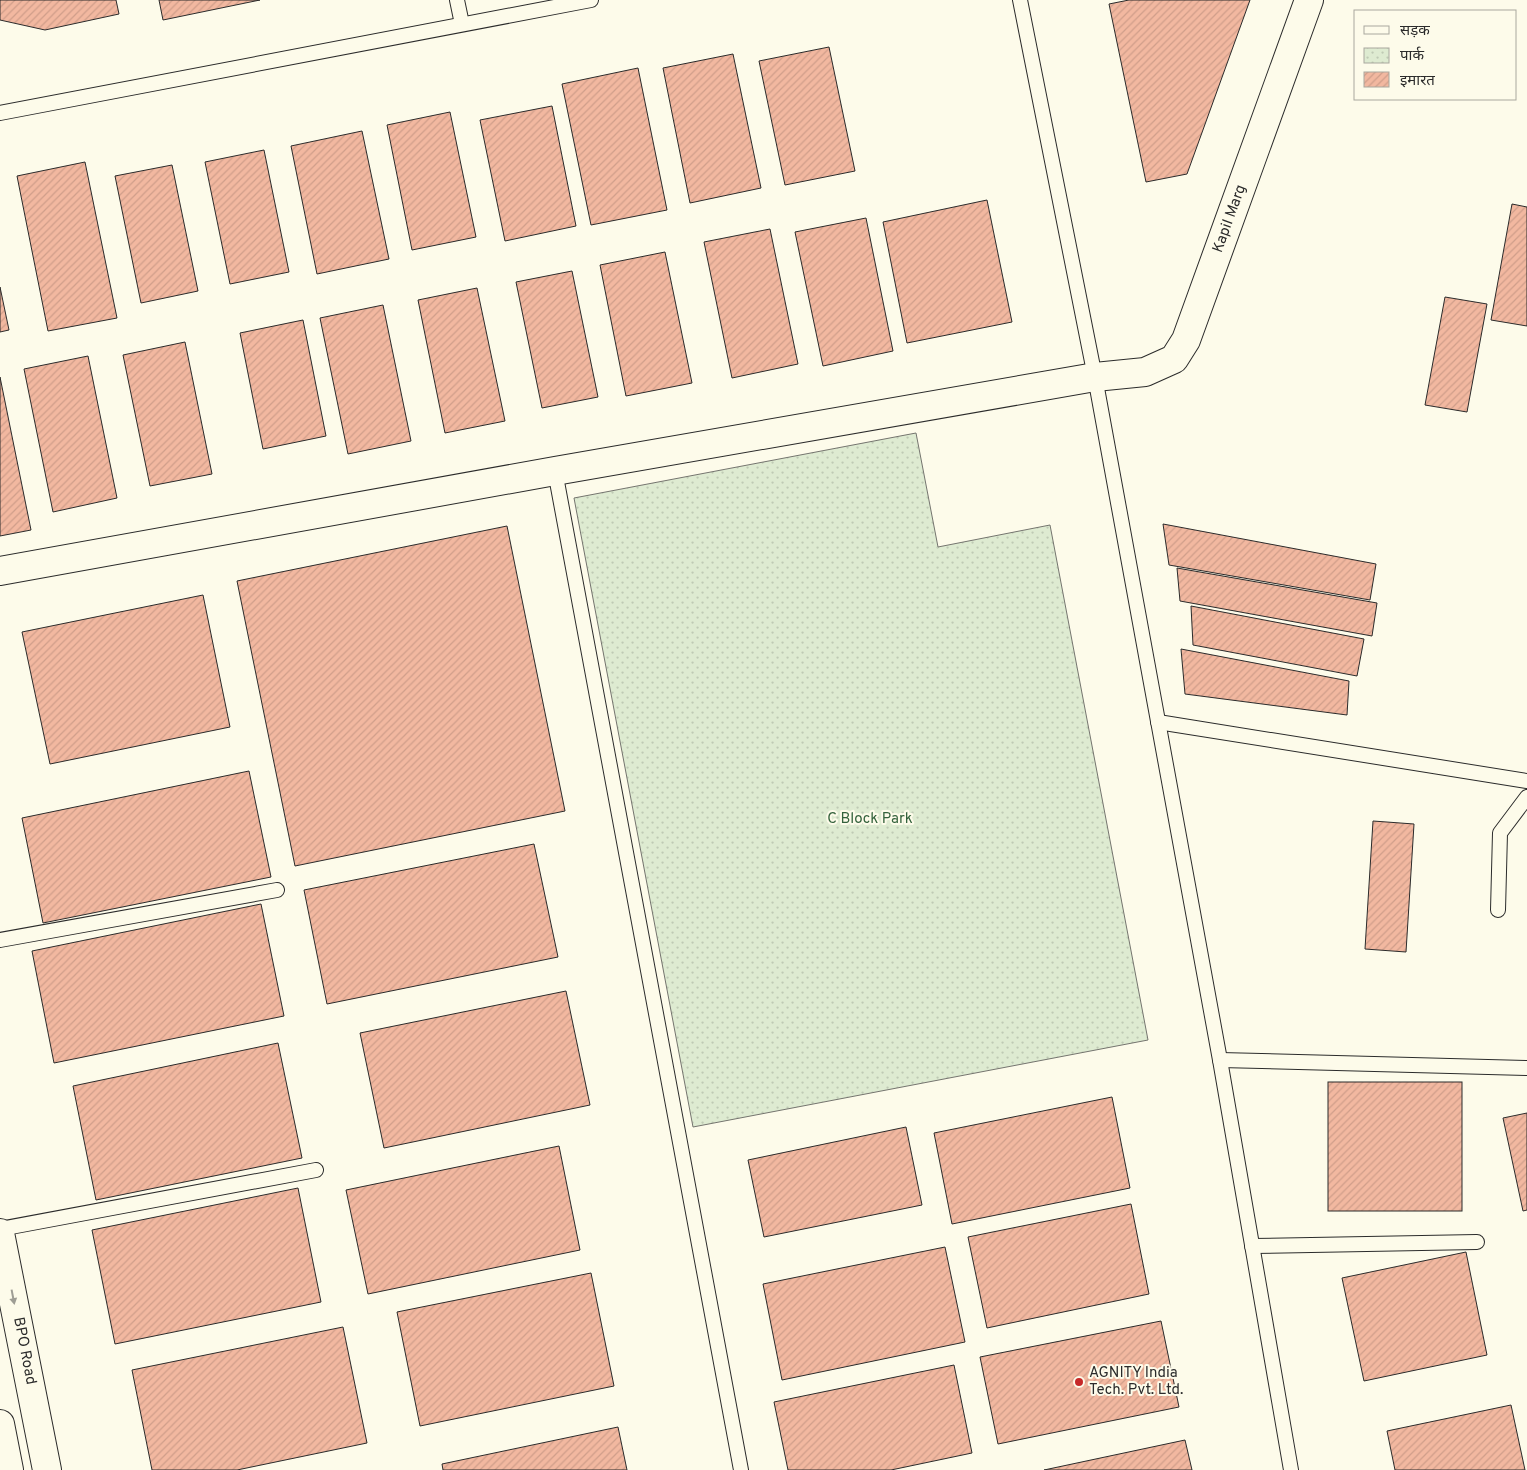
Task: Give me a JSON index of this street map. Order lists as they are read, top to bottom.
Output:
{
  "streets": {
    "street": ["Kapil Marg", "BPO Road"]
  },
  "one_way": ["BPO Road"],
  "parks": ["C Block Park"],
  "places": ["AGNITY India Tech. Pvt. Ltd."],
  "legend": ["सड़क", "पार्क", "इमारत"]
}
